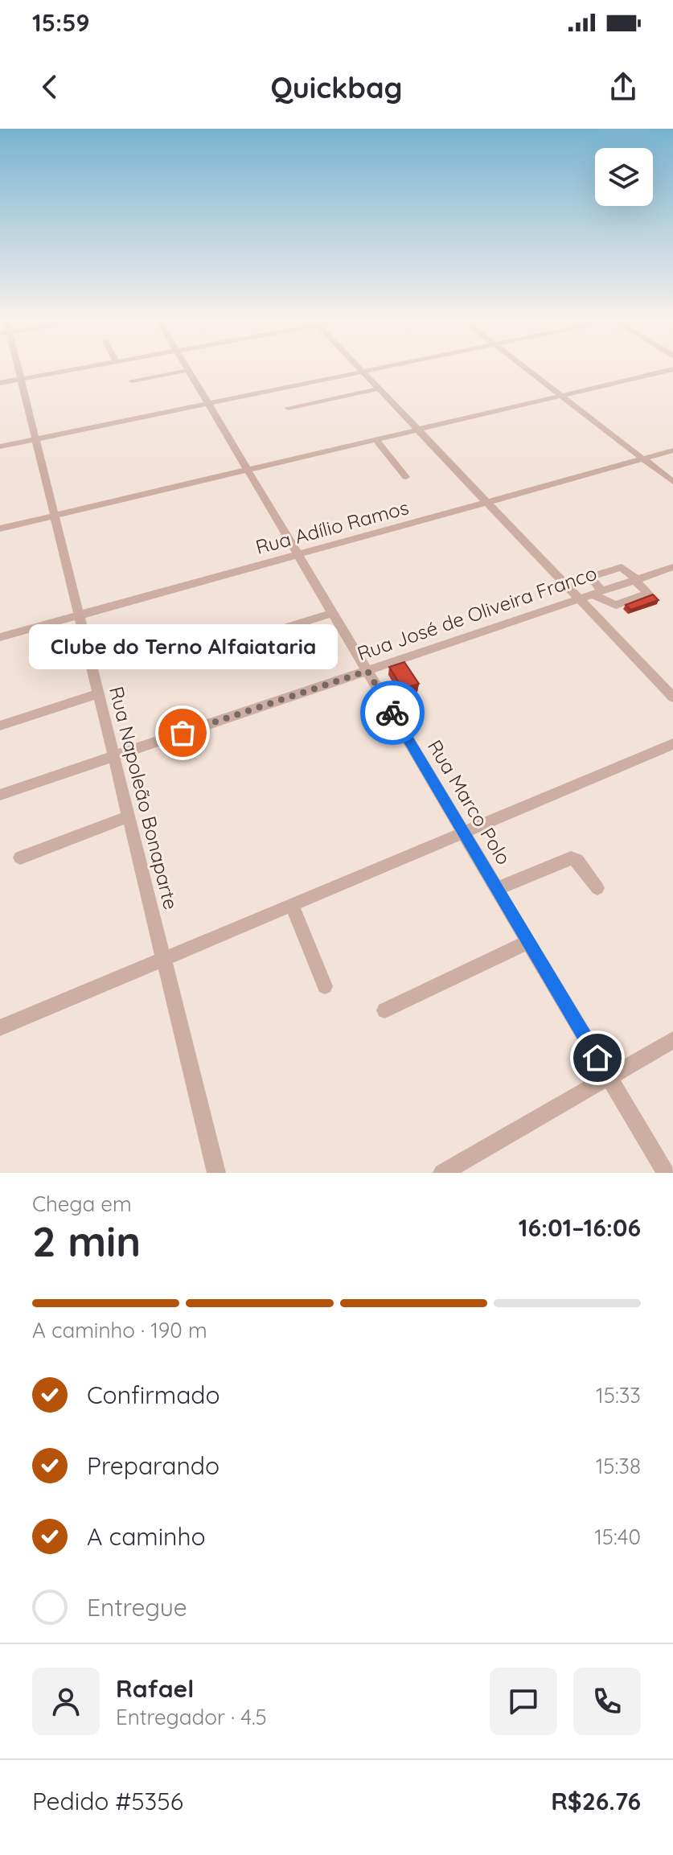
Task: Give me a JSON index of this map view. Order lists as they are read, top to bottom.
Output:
{
  "streets": {
    "street": [
      "Rua Adílio Ramos",
      "Rua José de Oliveira Franco",
      "Rua Napoleão Bonaparte",
      "Rua Marco Polo"
    ]
  },
  "crossings": [
    ["Rua Adílio Ramos", "Rua Napoleão Bonaparte"],
    ["Rua Adílio Ramos", "Rua Marco Polo"],
    ["Rua José de Oliveira Franco", "Rua Napoleão Bonaparte"],
    ["Rua José de Oliveira Franco", "Rua Marco Polo"]
  ],
  "places": ["Clube do Terno Alfaiataria"],
  "page": {
    "status": "15:59",
    "header": "Quickbag",
    "bubble": "Clube do Terno Alfaiataria",
    "heading": ["2 min", "Chega em", "16:01–16:06"],
    "panel": [
      "Rafael",
      "Entregador · 4.5",
      "Pedido #5356",
      "R$26.76"
    ],
    "bar": "A caminho · 190 m",
    "list": [
      ["Confirmado", "15:33"],
      ["Preparando", "15:38"],
      ["A caminho", "15:40"],
      "Entregue"
    ]
  }
}
